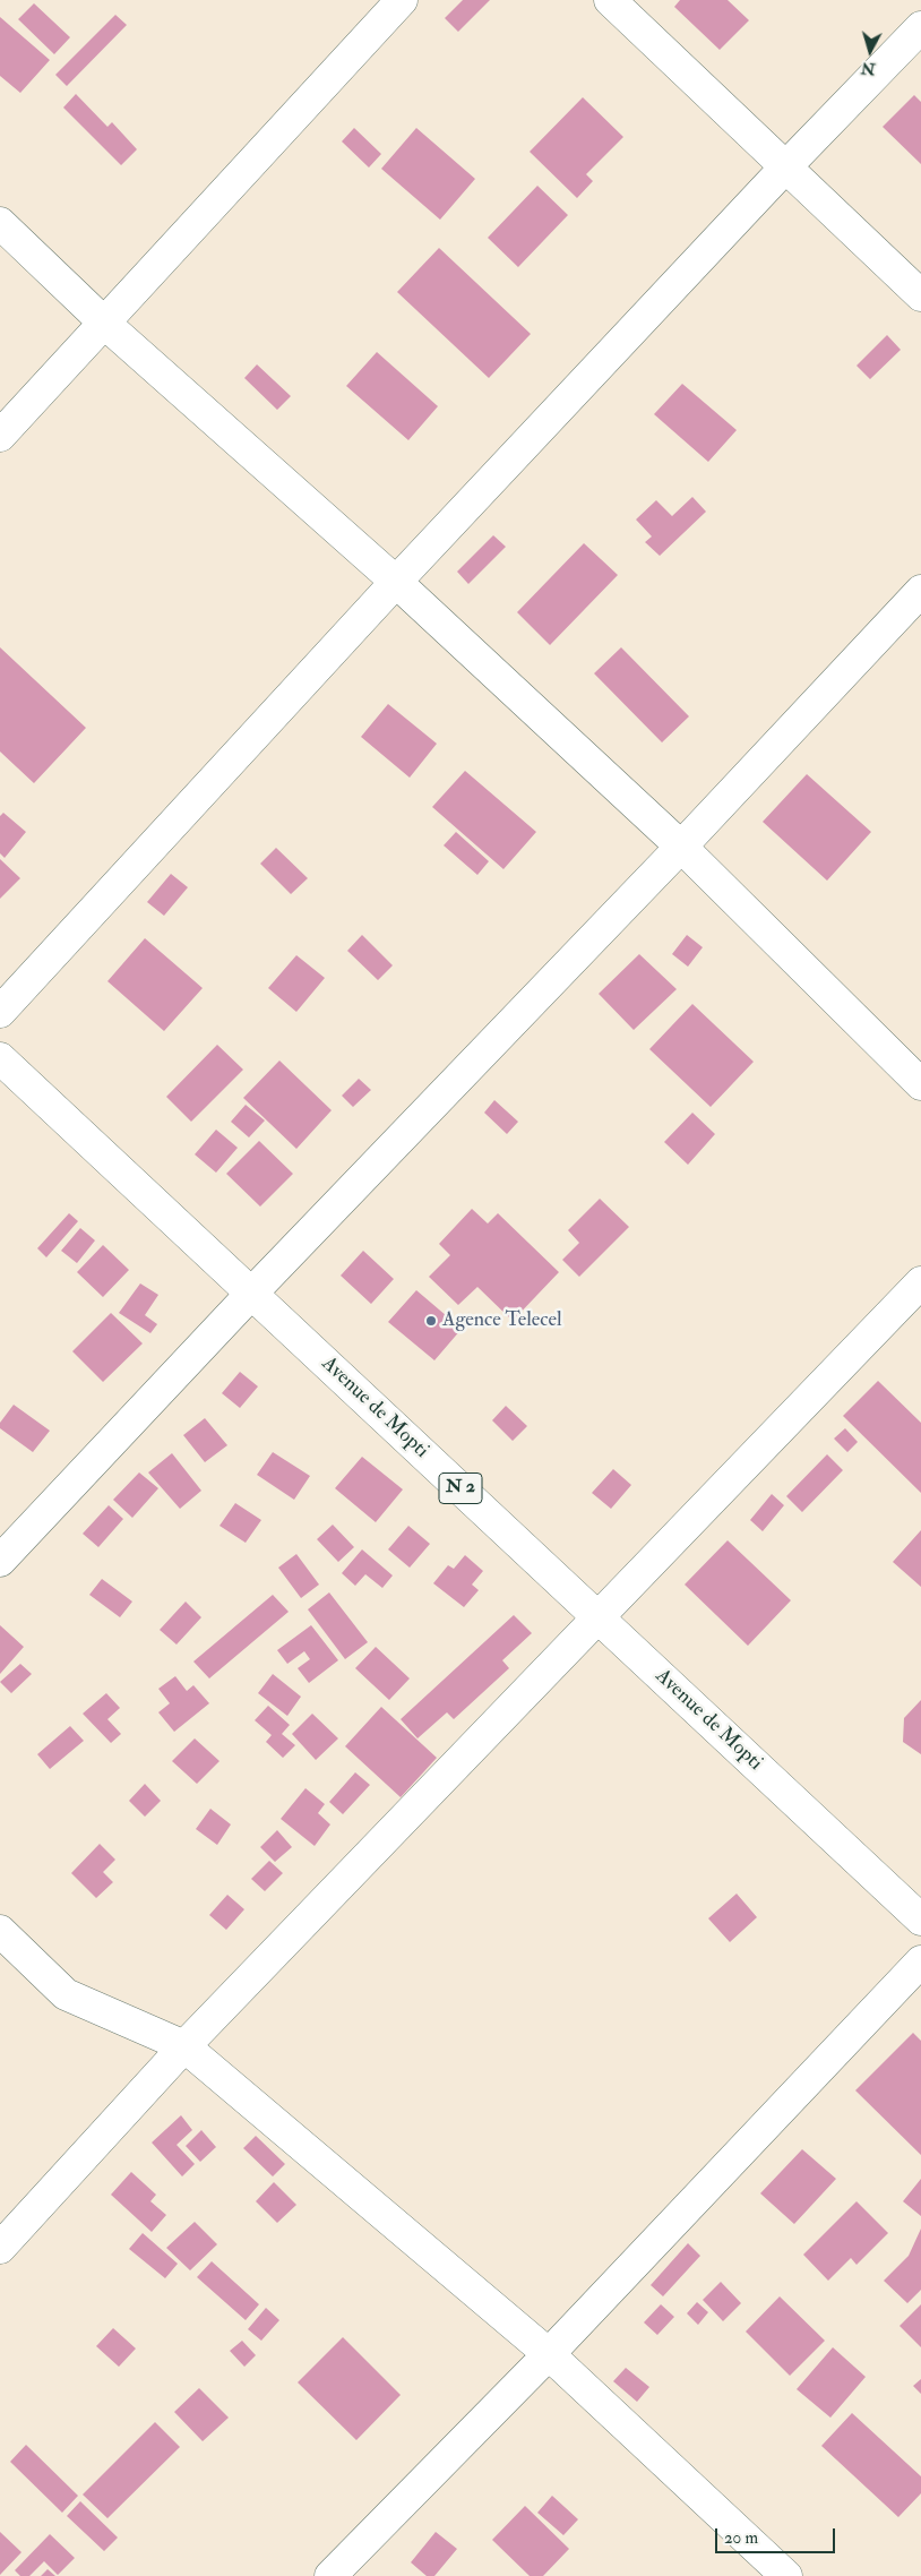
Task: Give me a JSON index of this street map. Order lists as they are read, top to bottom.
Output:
{
  "streets": {
    "street": ["Avenue de Mopti", "N 2"]
  },
  "places": ["Agence Telecel"],
  "scale_bar": "20 m",
  "north": "bottom"
}
